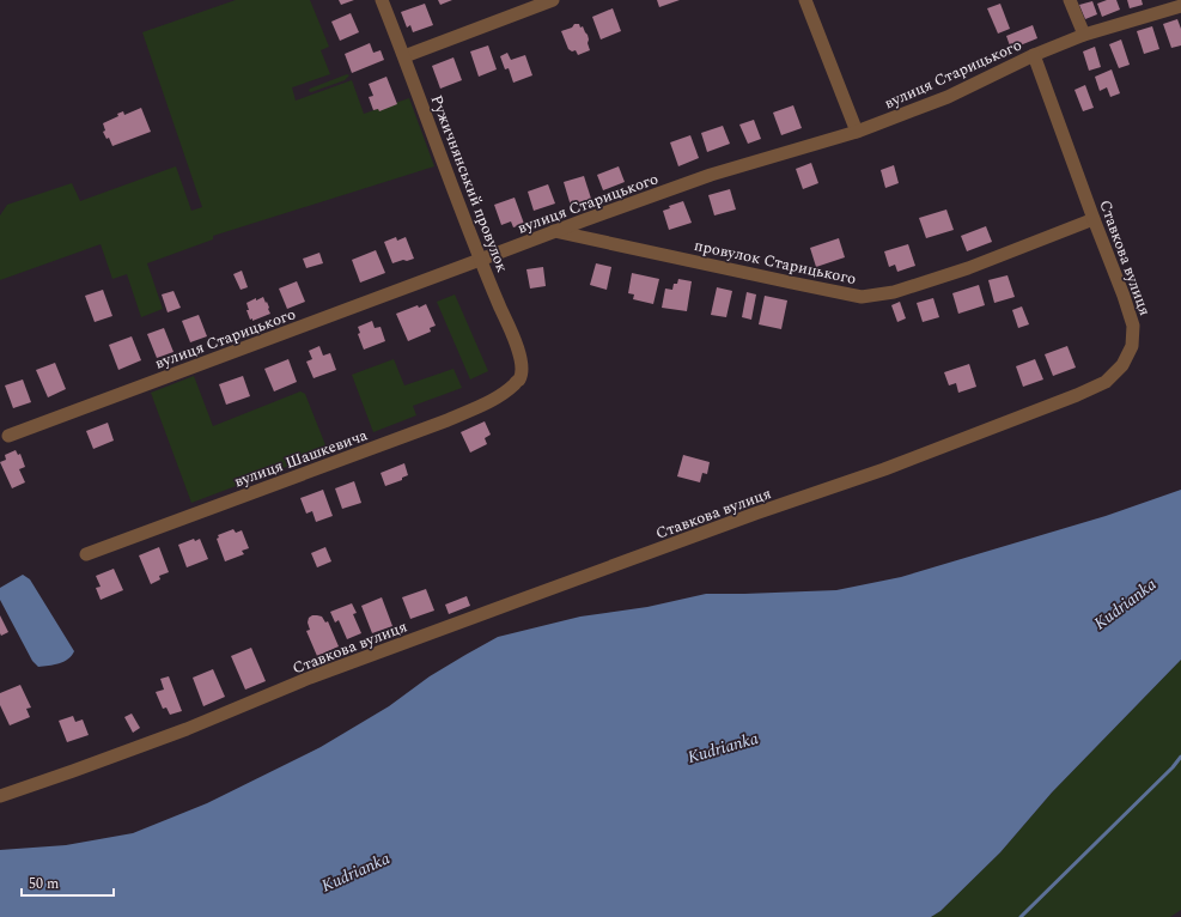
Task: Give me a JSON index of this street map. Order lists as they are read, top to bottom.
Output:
{
  "streets": {
    "street": [
      "вулиця Старицького",
      "Ружичнянський провулок",
      "Ставкова вулиця",
      "провулок Старицького",
      "вулиця Шашкевича"
    ]
  },
  "crossings": [
    ["вулиця Старицького", "Ружичнянський провулок"],
    ["вулиця Старицького", "Ставкова вулиця"],
    ["вулиця Старицького", "провулок Старицького"],
    ["Ружичнянський провулок", "вулиця Шашкевича"],
    ["Ставкова вулиця", "провулок Старицького"]
  ],
  "water": ["Kudrianka"],
  "scale_bar": "50 m"
}
